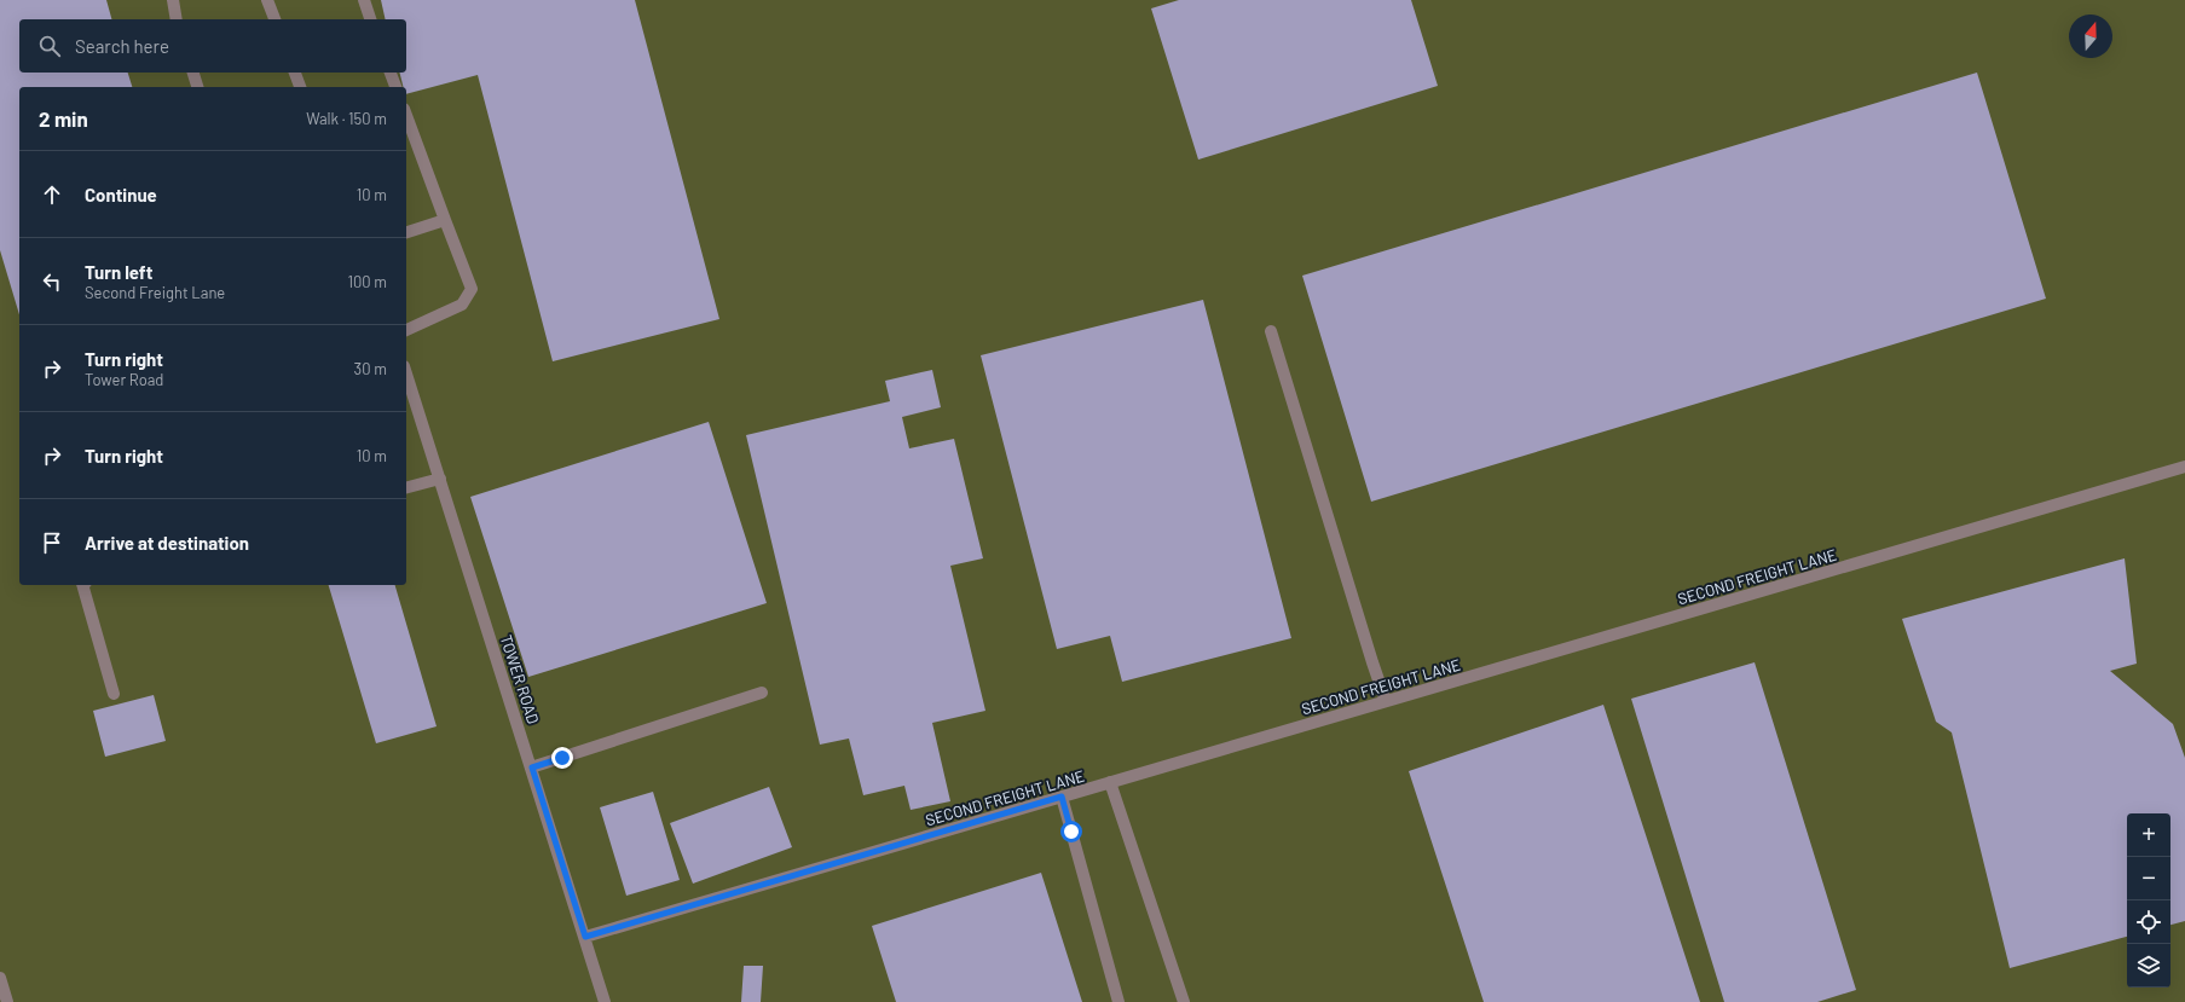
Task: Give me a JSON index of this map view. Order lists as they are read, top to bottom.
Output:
{
  "streets": {
    "street": ["SECOND FREIGHT LANE", "TOWER ROAD"]
  },
  "crossings": [
    ["SECOND FREIGHT LANE", "TOWER ROAD"]
  ],
  "north": "top",
  "page": {
    "search": "Search here",
    "heading": ["2 min", "Walk · 150 m"],
    "list": [
      ["Continue", "10 m"],
      ["Turn left", "Second Freight Lane", "100 m"],
      ["Turn right", "Tower Road", "30 m"],
      ["Turn right", "10 m"],
      "Arrive at destination"
    ],
    "map_buttons": ["+", "−"]
  }
}
